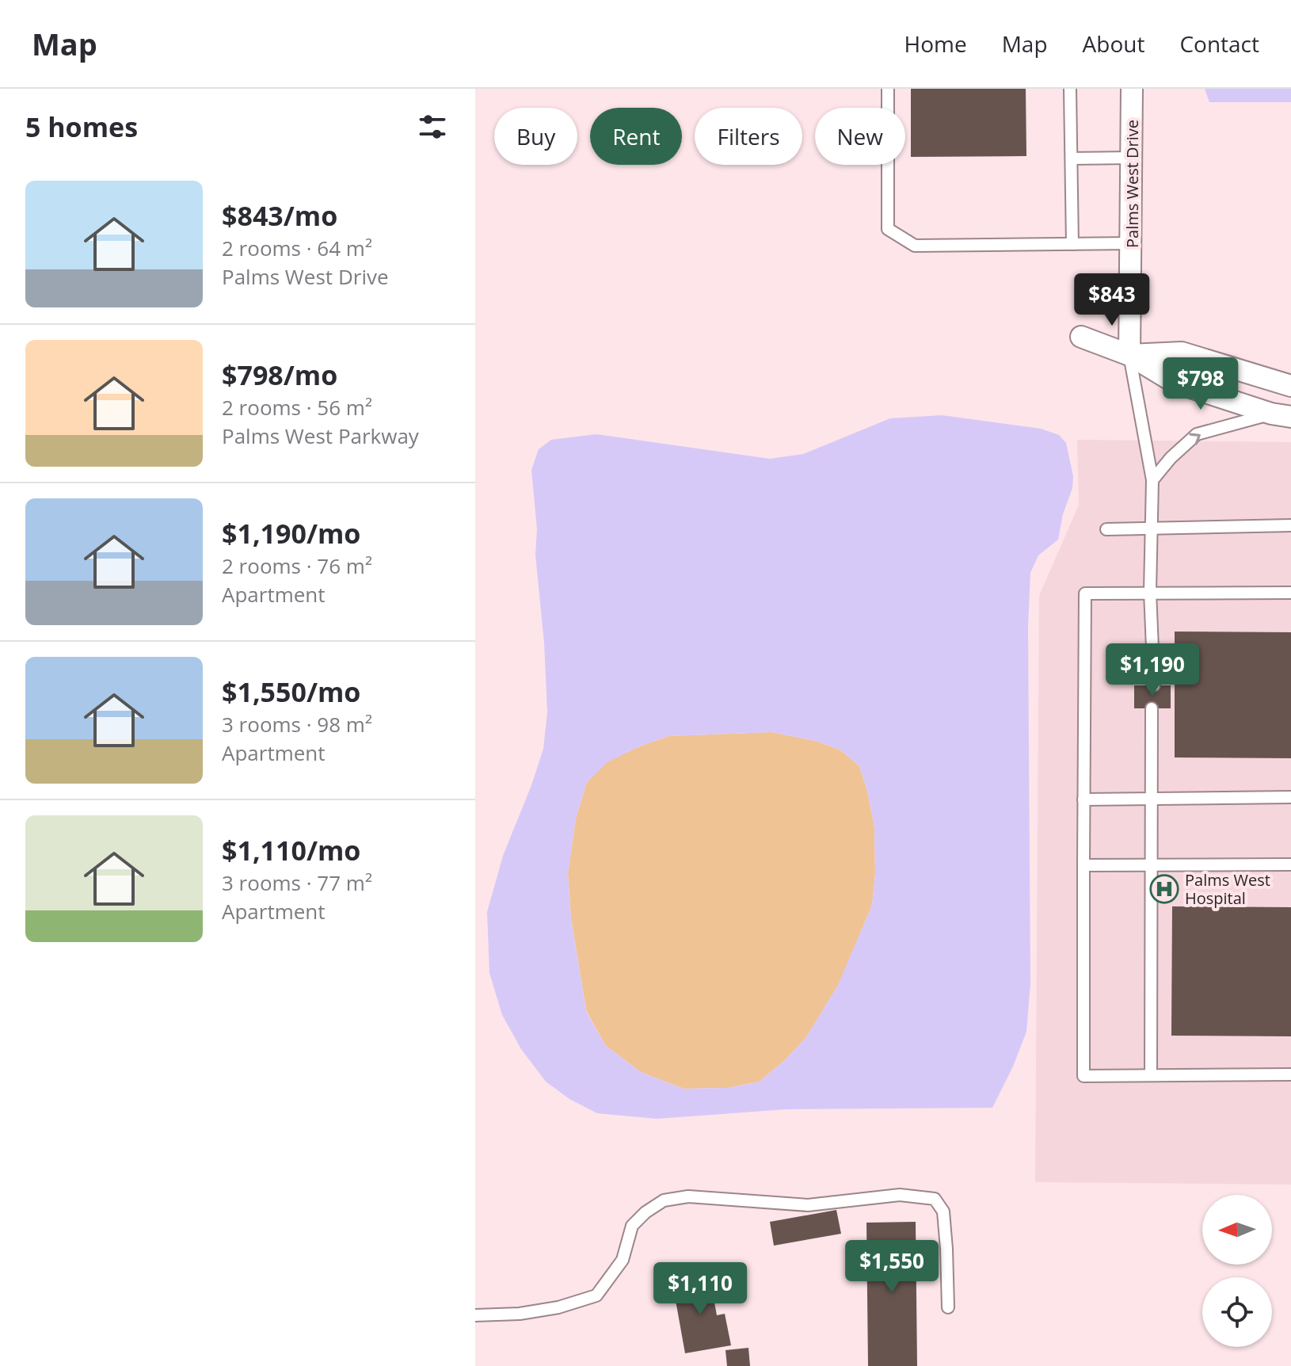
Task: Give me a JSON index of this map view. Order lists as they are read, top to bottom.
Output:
{
  "streets": {
    "street": ["Palms West Drive"]
  },
  "places": {
    "hospital": ["Palms West Hospital"]
  },
  "north": "left",
  "page": {
    "header": "Map",
    "nav": [
      "Home",
      "Map",
      "About",
      "Contact"
    ],
    "heading": "5 homes",
    "chip": [
      "Buy",
      "Rent",
      "Filters",
      "New"
    ],
    "list": [
      {
        "name": "$843/mo",
        "note": "2 rooms · 64 m² · Palms West Drive"
      },
      {
        "name": "$798/mo",
        "note": "2 rooms · 56 m² · Palms West Parkway"
      },
      {
        "name": "$1,190/mo",
        "note": "2 rooms · 76 m² · Apartment"
      },
      {
        "name": "$1,550/mo",
        "note": "3 rooms · 98 m² · Apartment"
      },
      {
        "name": "$1,110/mo",
        "note": "3 rooms · 77 m² · Apartment"
      }
    ],
    "price": [
      "$843",
      "$798",
      "$1,190",
      "$1,550",
      "$1,110"
    ]
  }
}
